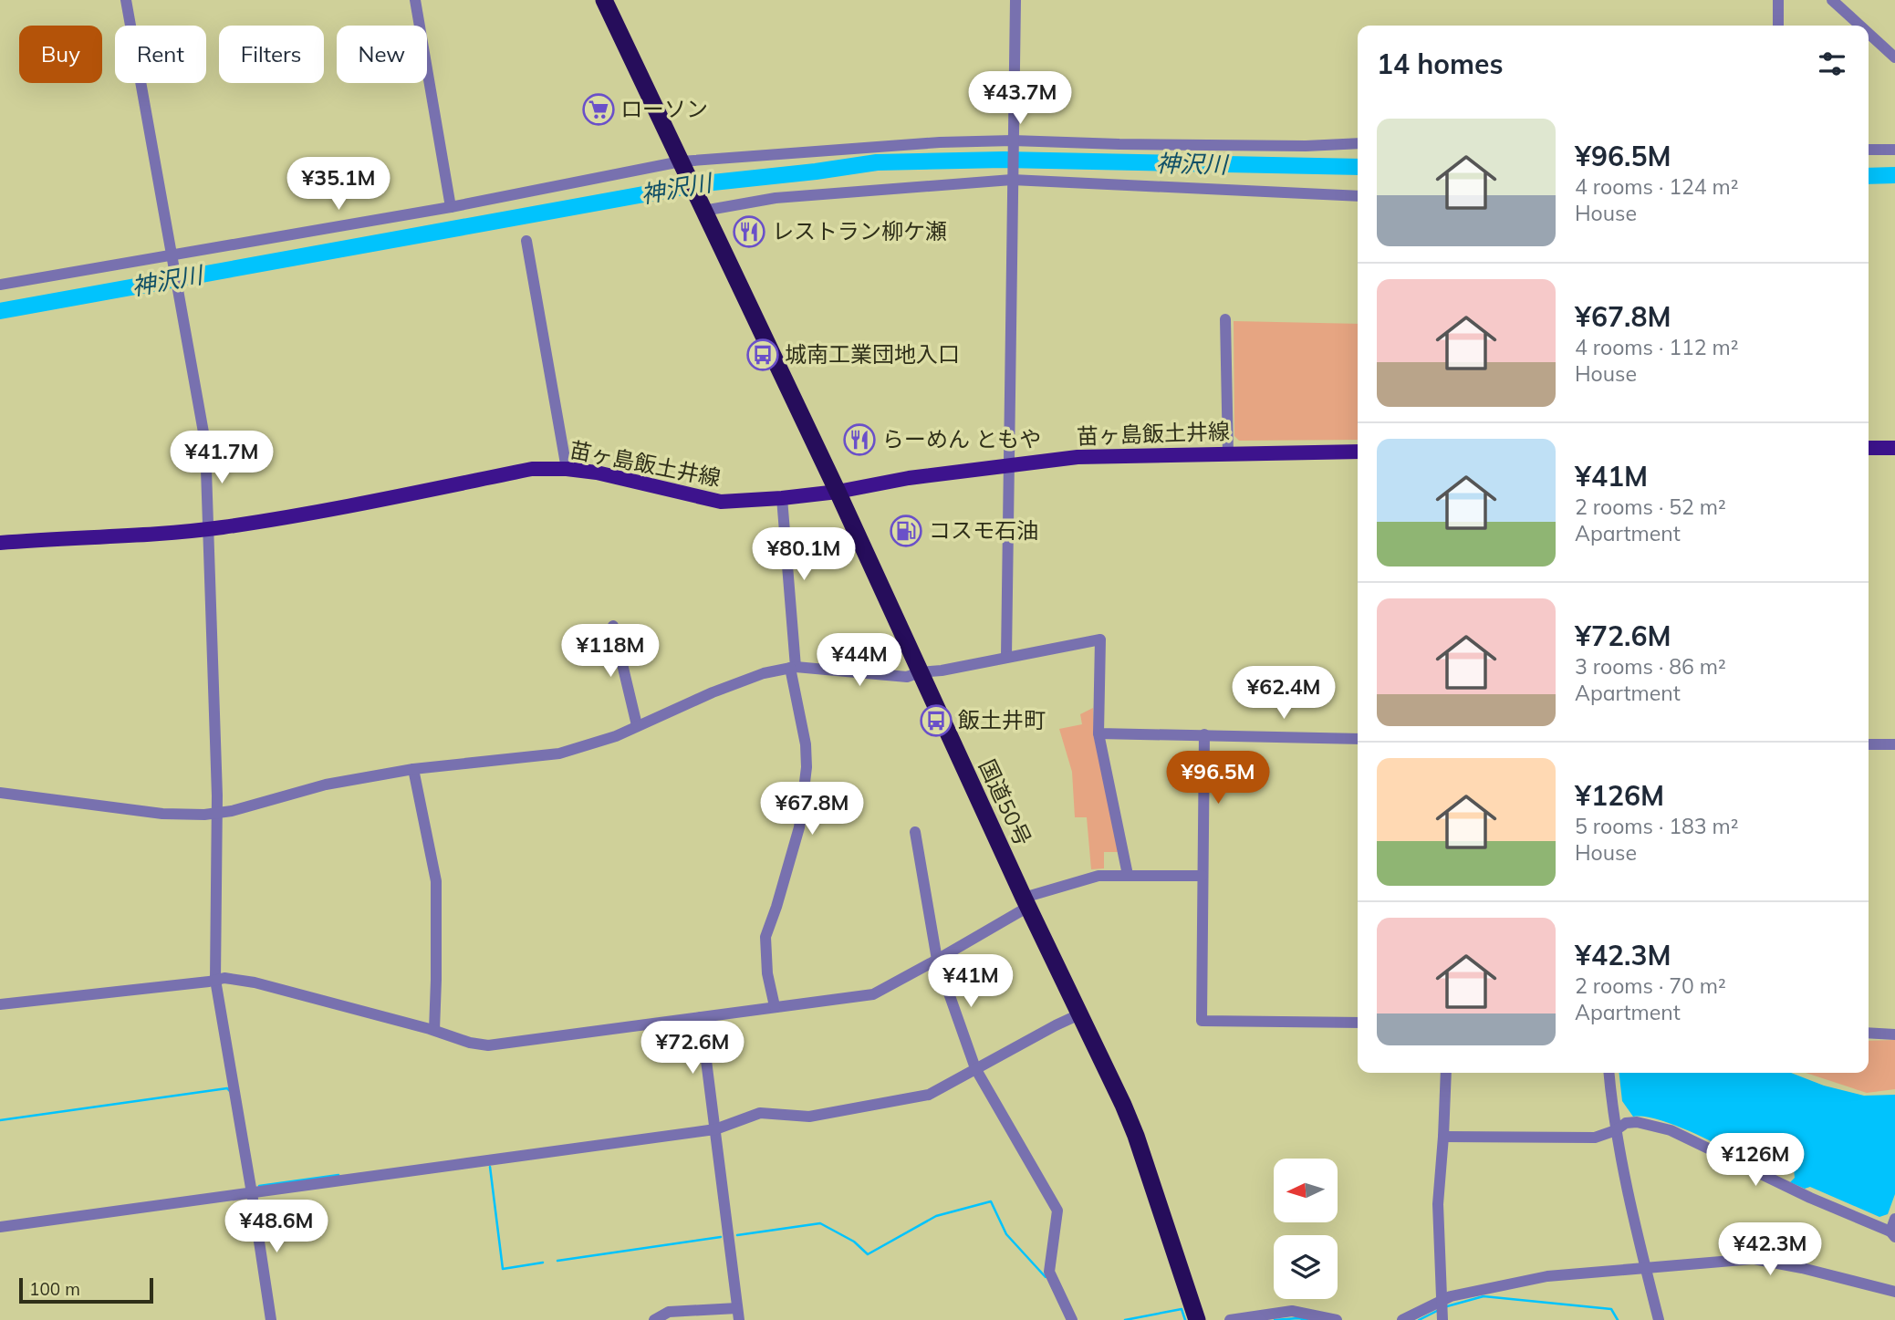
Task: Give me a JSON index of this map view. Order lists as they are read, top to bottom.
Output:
{
  "streets": {
    "highway": ["国道50号"],
    "main road": ["苗ヶ島飯土井線"]
  },
  "crossings": [
    ["苗ヶ島飯土井線", "国道50号"]
  ],
  "water": ["神沢川"],
  "places": {
    "supermarket": ["ローソン"],
    "restaurant": ["レストラン柳ケ瀬", "らーめん ともや"],
    "bus stop": ["城南工業団地入口", "飯土井町"],
    "fuel station": ["コスモ石油"]
  },
  "scale_bar": "100 m",
  "north": "left",
  "page": {
    "chip": [
      "Buy",
      "Rent",
      "Filters",
      "New"
    ],
    "heading": "14 homes",
    "price": [
      "¥43.7M",
      "¥35.1M",
      "¥41.7M",
      "¥80.1M",
      "¥118M",
      "¥44M",
      "¥62.4M",
      "¥96.5M",
      "¥67.8M",
      "¥41M",
      "¥72.6M",
      "¥126M",
      "¥48.6M",
      "¥42.3M"
    ],
    "list": [
      {
        "name": "¥96.5M",
        "note": "4 rooms · 124 m² · House"
      },
      {
        "name": "¥67.8M",
        "note": "4 rooms · 112 m² · House"
      },
      {
        "name": "¥41M",
        "note": "2 rooms · 52 m² · Apartment"
      },
      {
        "name": "¥72.6M",
        "note": "3 rooms · 86 m² · Apartment"
      },
      {
        "name": "¥126M",
        "note": "5 rooms · 183 m² · House"
      },
      {
        "name": "¥42.3M",
        "note": "2 rooms · 70 m² · Apartment"
      }
    ],
    "scale": "100 m"
  }
}
